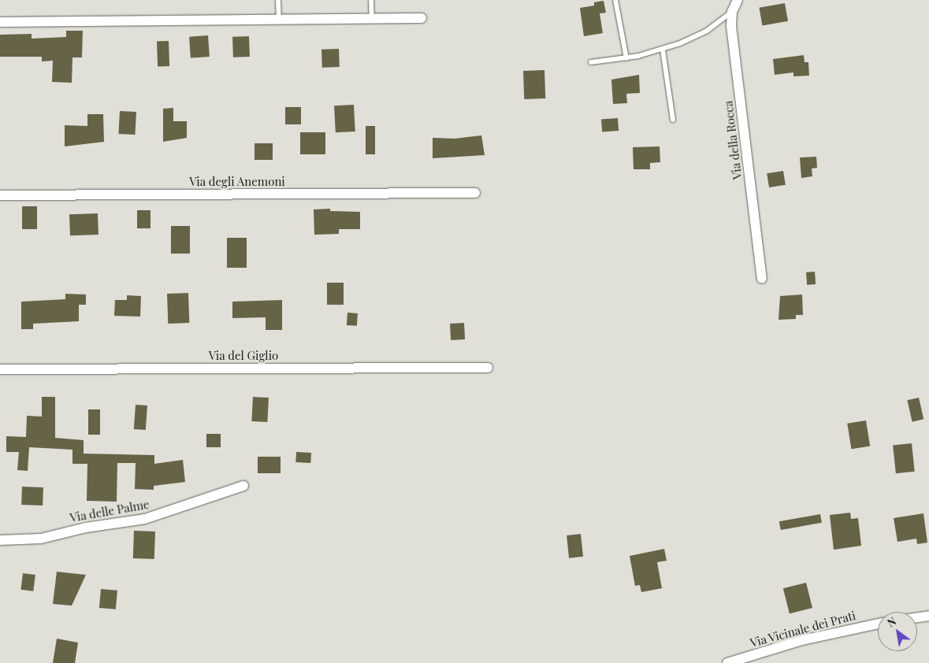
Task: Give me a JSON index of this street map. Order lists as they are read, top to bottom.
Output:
{
  "streets": {
    "street": [
      "Via della Rocca",
      "Via degli Anemoni",
      "Via del Giglio",
      "Via delle Palme",
      "Via Vicinale dei Prati"
    ]
  },
  "north": "top left"
}
